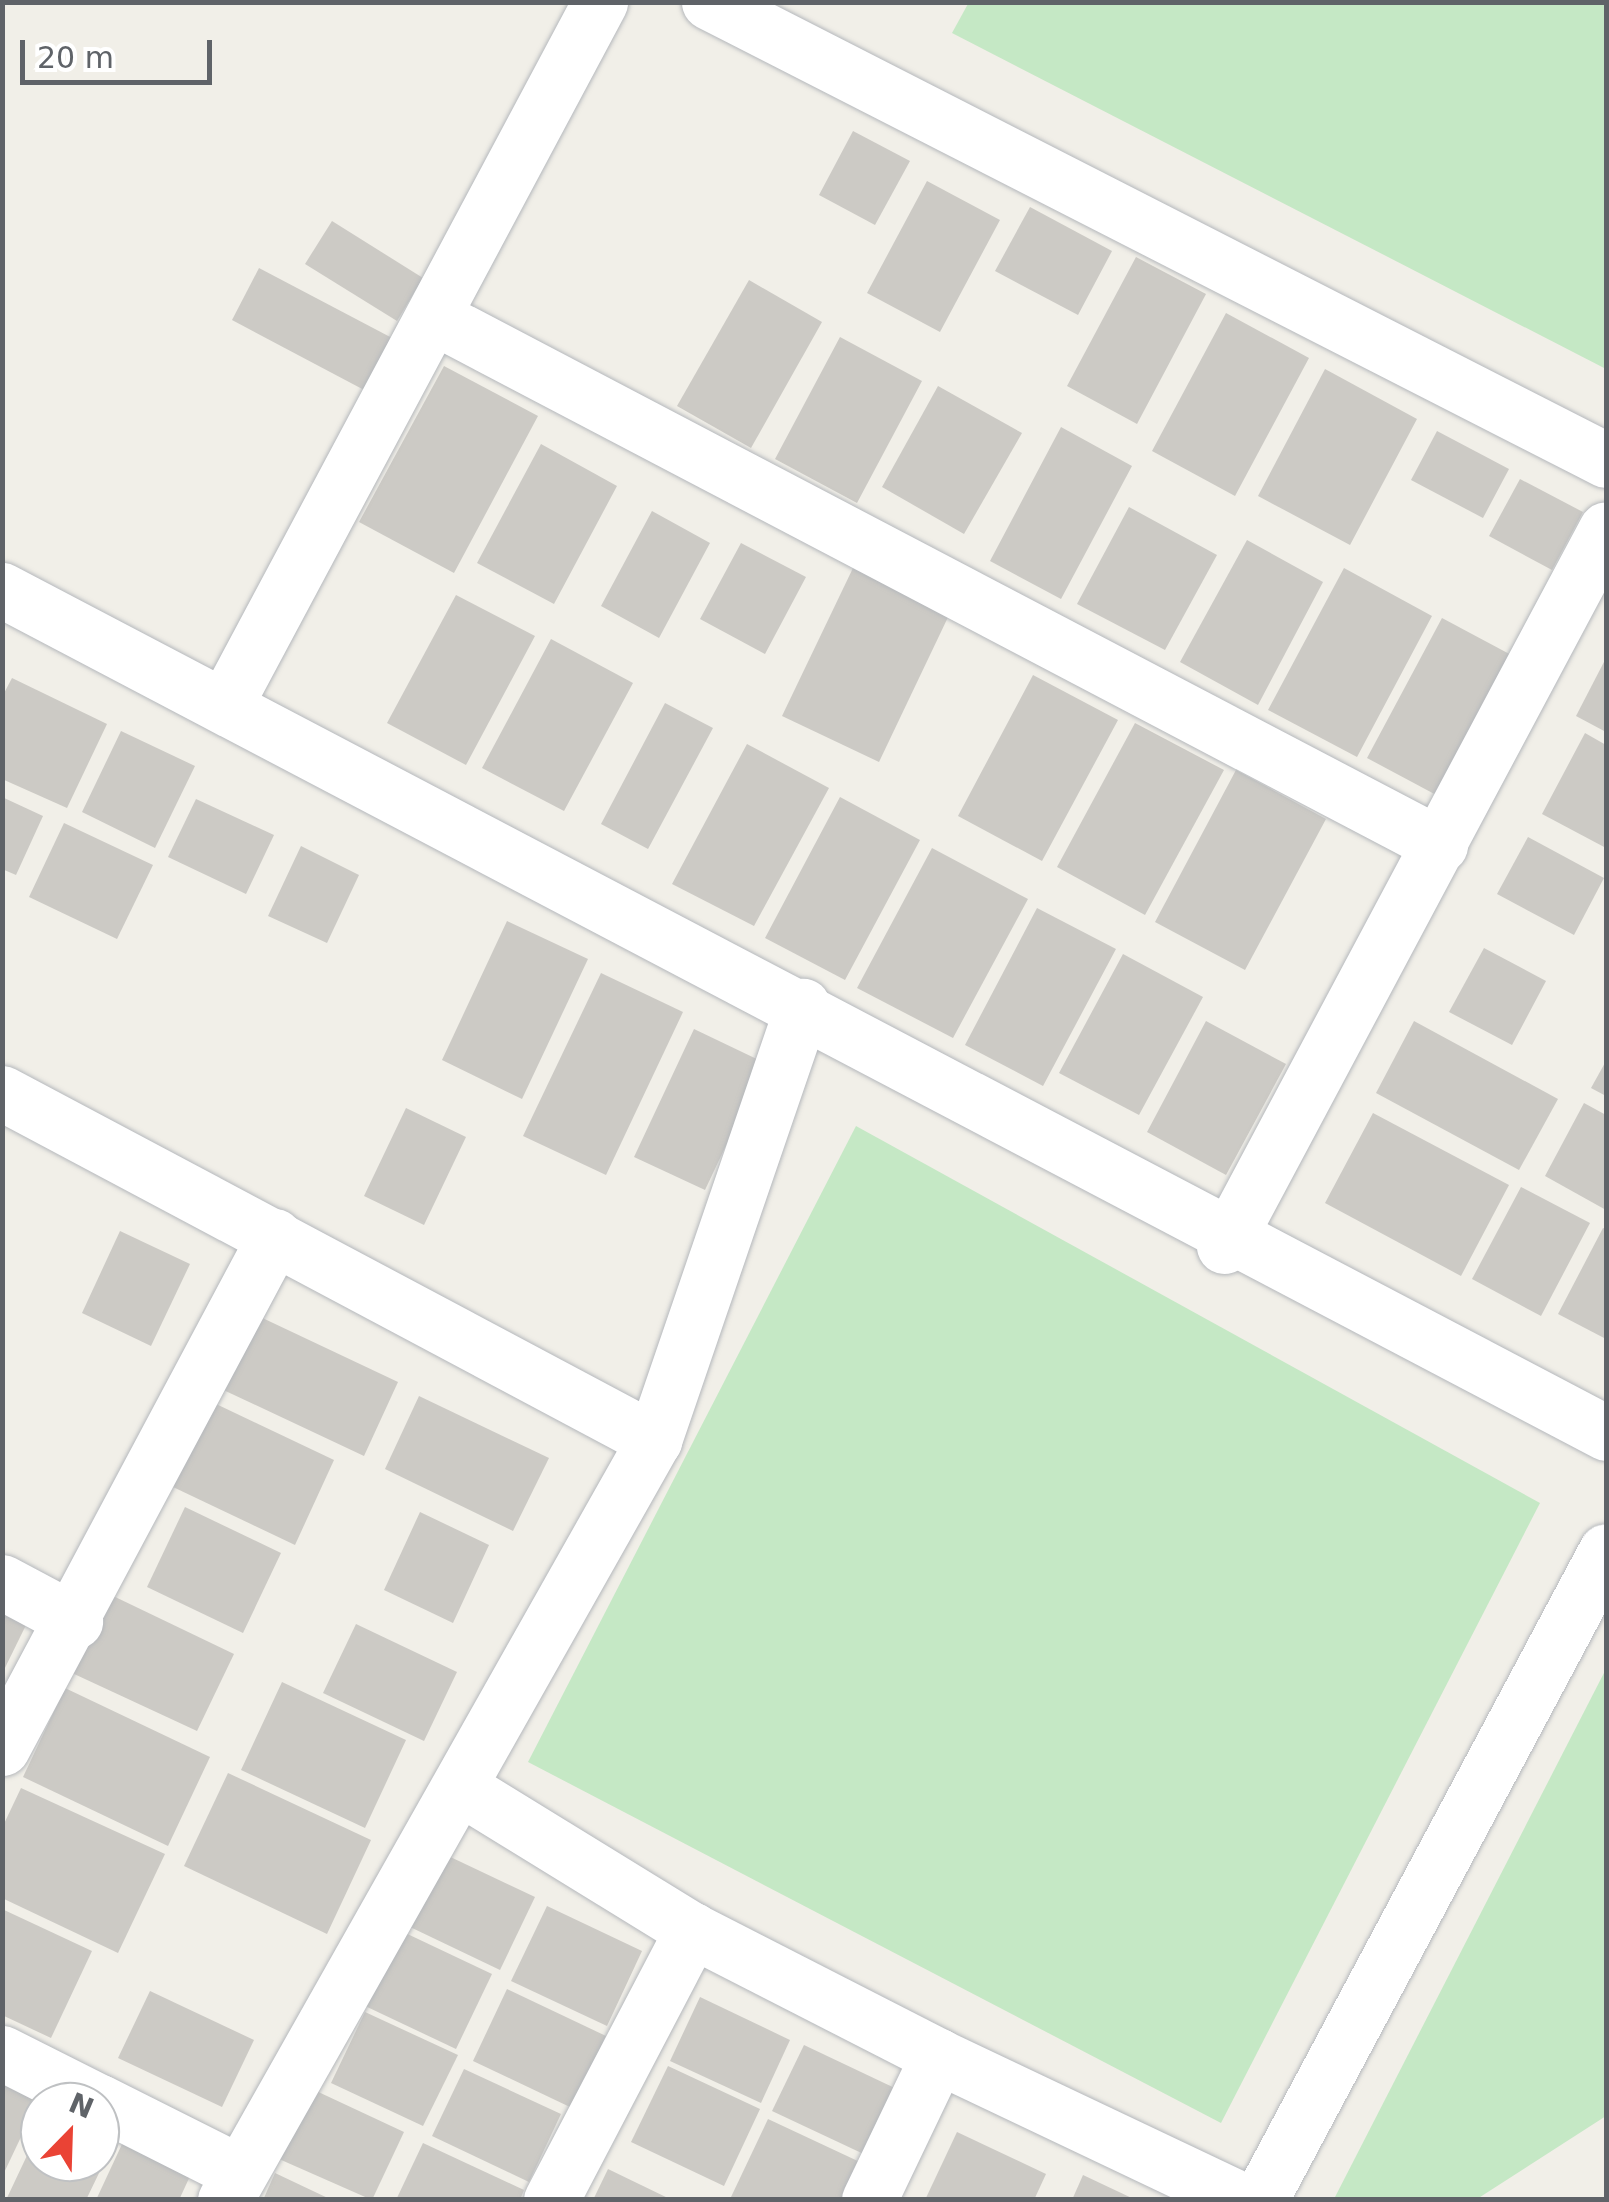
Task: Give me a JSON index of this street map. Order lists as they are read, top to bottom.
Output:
{
  "scale_bar": "20 m",
  "north": "top right"
}
